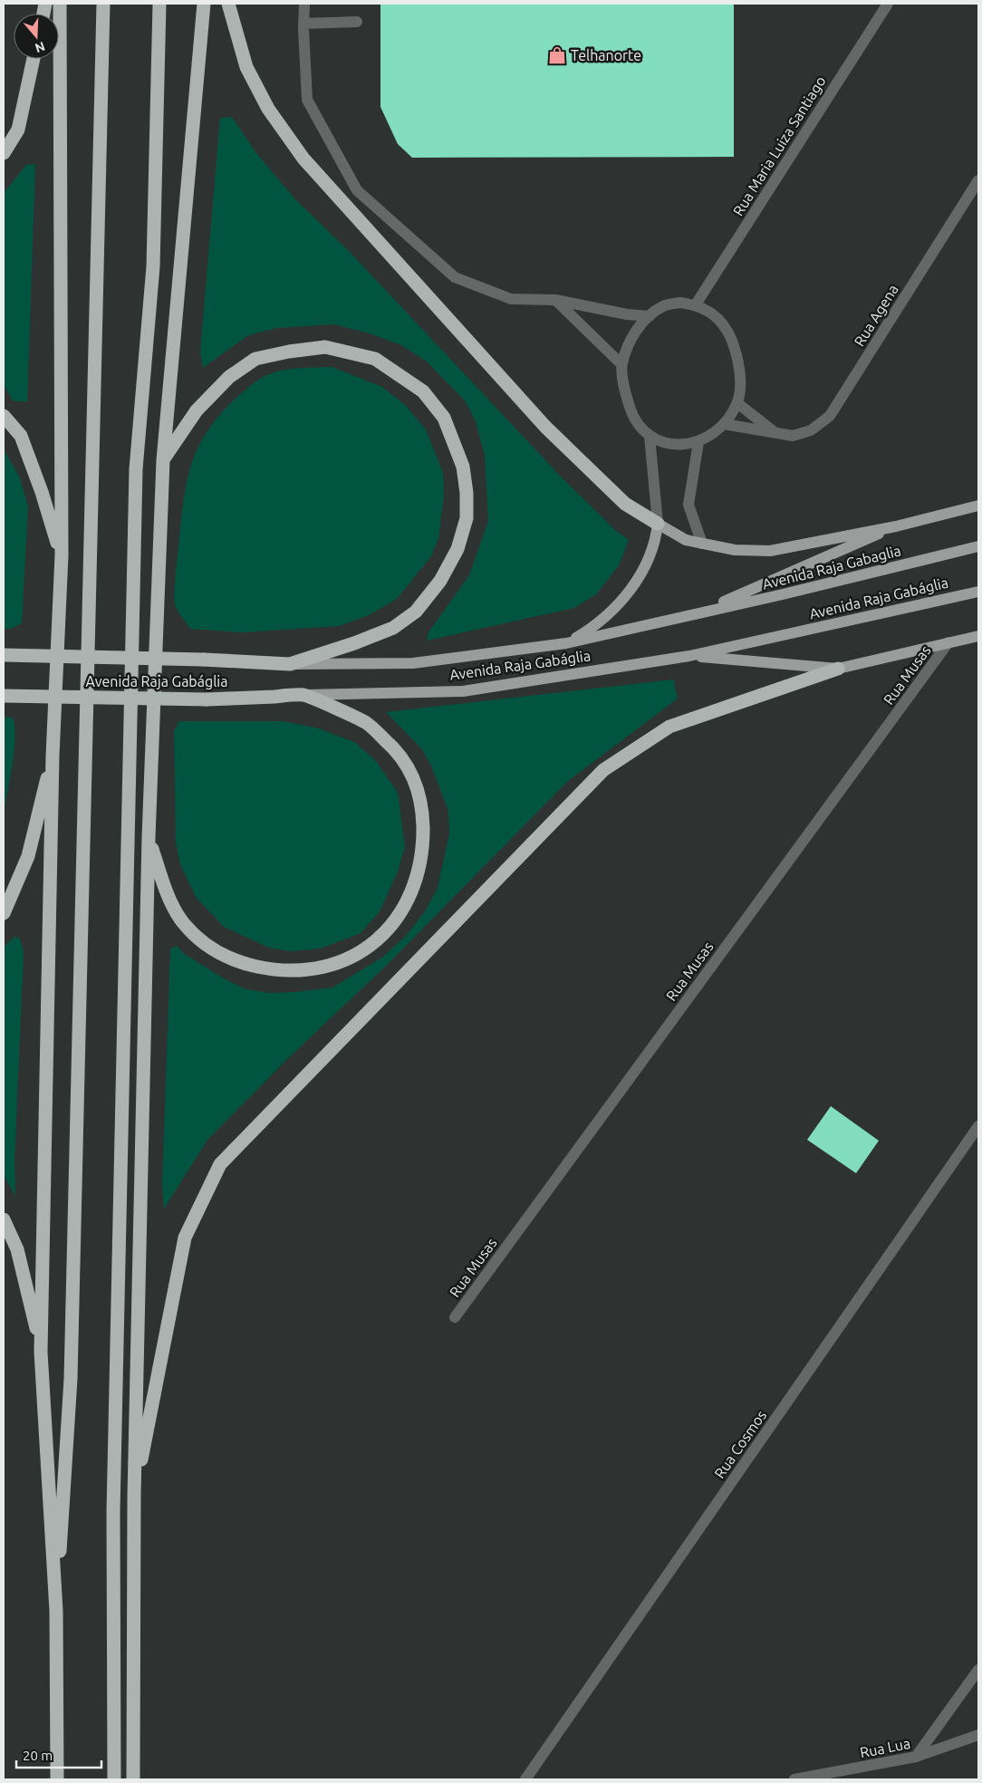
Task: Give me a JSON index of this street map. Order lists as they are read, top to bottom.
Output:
{
  "streets": {
    "highway": ["Avenida Raja Gabáglia"],
    "main road": ["Avenida Raja Gabaglia"],
    "street": [
      "Rua Maria Luiza Santiago",
      "Rua Agena",
      "Rua Musas",
      "Rua Cosmos",
      "Rua Lua"
    ]
  },
  "crossings": [
    ["Rua Maria Luiza Santiago", "Rua Agena"],
    ["Avenida Raja Gabaglia", "Avenida Raja Gabáglia"]
  ],
  "places": {
    "shop": ["Telhanorte"]
  },
  "scale_bar": "20 m",
  "north": "bottom"
}
